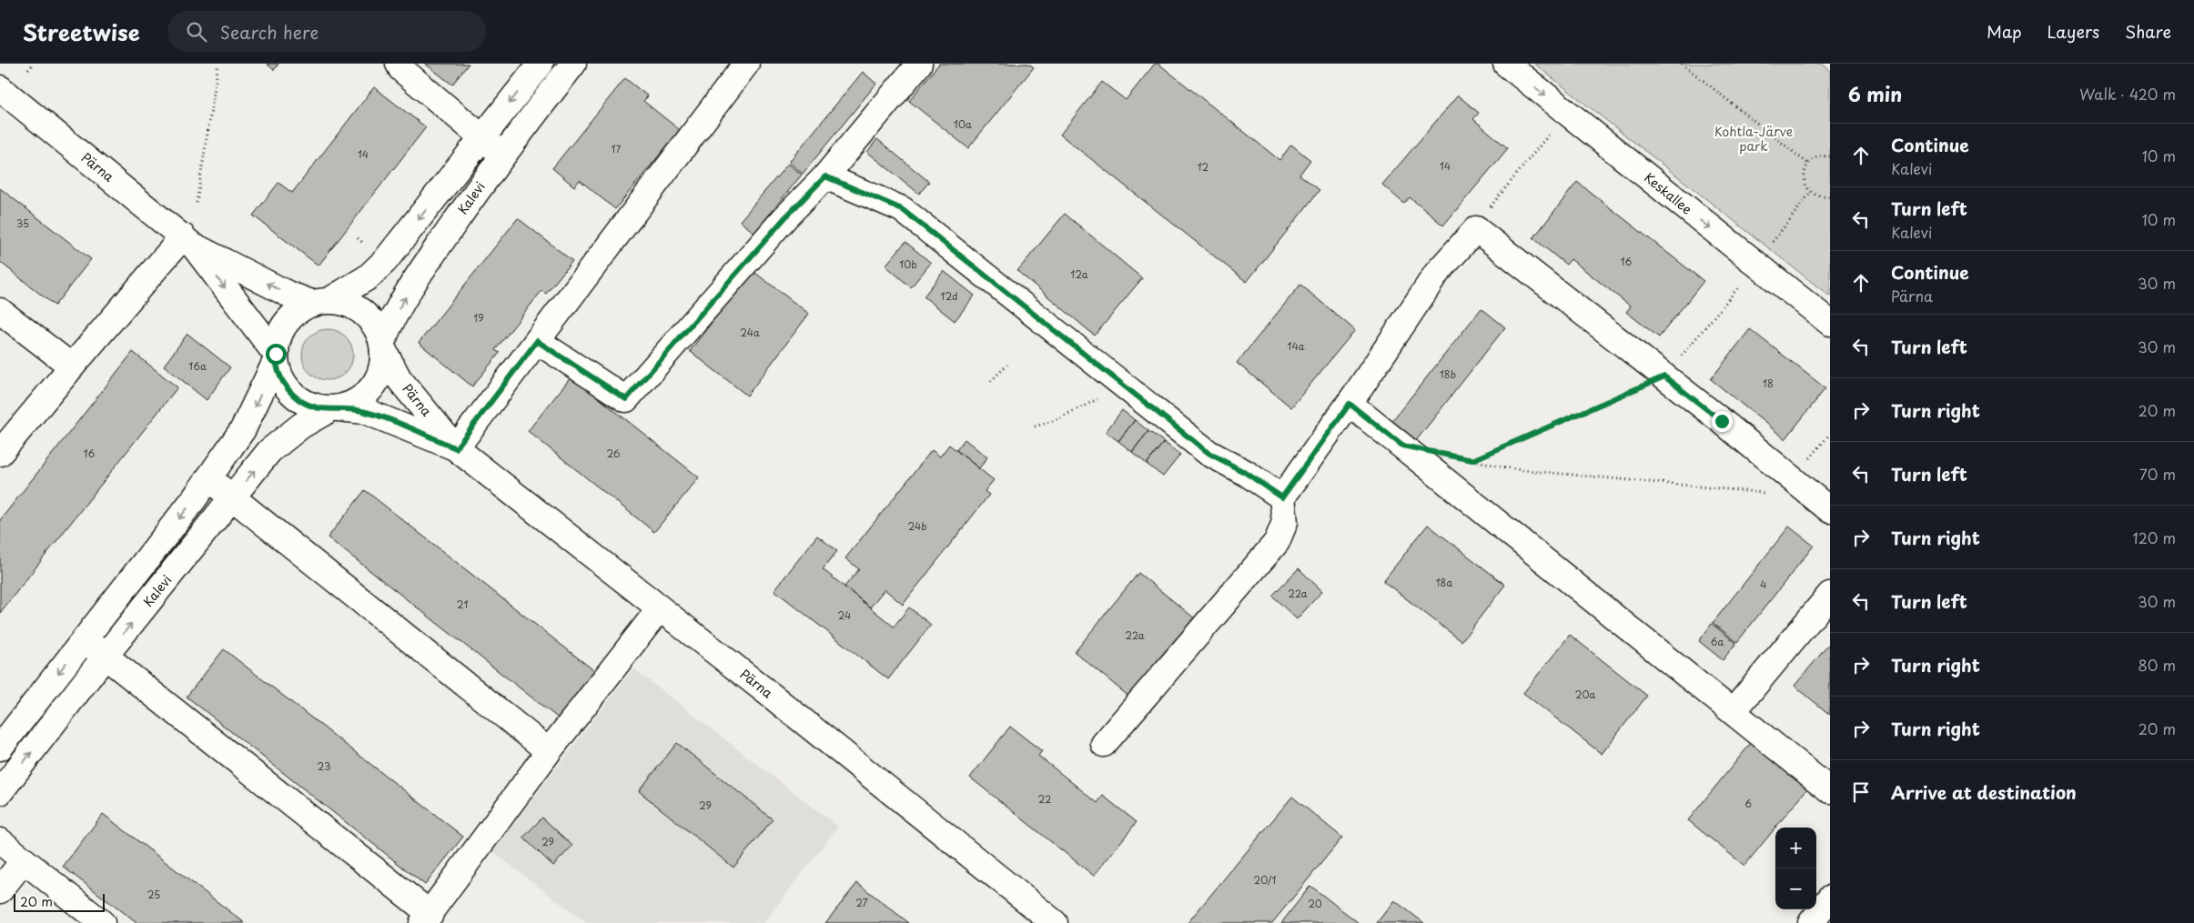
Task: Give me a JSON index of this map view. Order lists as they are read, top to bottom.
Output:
{
  "streets": {
    "street": ["Pärna", "Keskallee", "Kalevi"]
  },
  "crossings": [
    ["Pärna", "Kalevi"]
  ],
  "parks": ["Kohtla-Järve park"],
  "house_numbers": [
    "10a",
    "17",
    "14",
    "14",
    "12",
    "35",
    "16",
    "10b",
    "12a",
    "12d",
    "19",
    "24a",
    "14a",
    "16a",
    "18b",
    "18",
    "16",
    "26",
    "24b",
    "18a",
    "4",
    "22a",
    "21",
    "24",
    "22a",
    "6a",
    "20a",
    "23",
    "22",
    "6",
    "29",
    "29",
    "20/1",
    "25",
    "27",
    "20"
  ],
  "scale_bar": "20 m",
  "page": {
    "header": "Streetwise",
    "search": "Search here",
    "nav": ["Map", "Layers", "Share"],
    "heading": ["6 min", "Walk · 420 m"],
    "list": [
      ["Continue", "Kalevi", "10 m"],
      ["Turn left", "Kalevi", "10 m"],
      ["Continue", "Pärna", "30 m"],
      ["Turn left", "30 m"],
      ["Turn right", "20 m"],
      ["Turn left", "70 m"],
      ["Turn right", "120 m"],
      ["Turn left", "30 m"],
      ["Turn right", "80 m"],
      ["Turn right", "20 m"],
      "Arrive at destination"
    ],
    "map_buttons": ["+", "−"],
    "scale": "20 m"
  }
}
